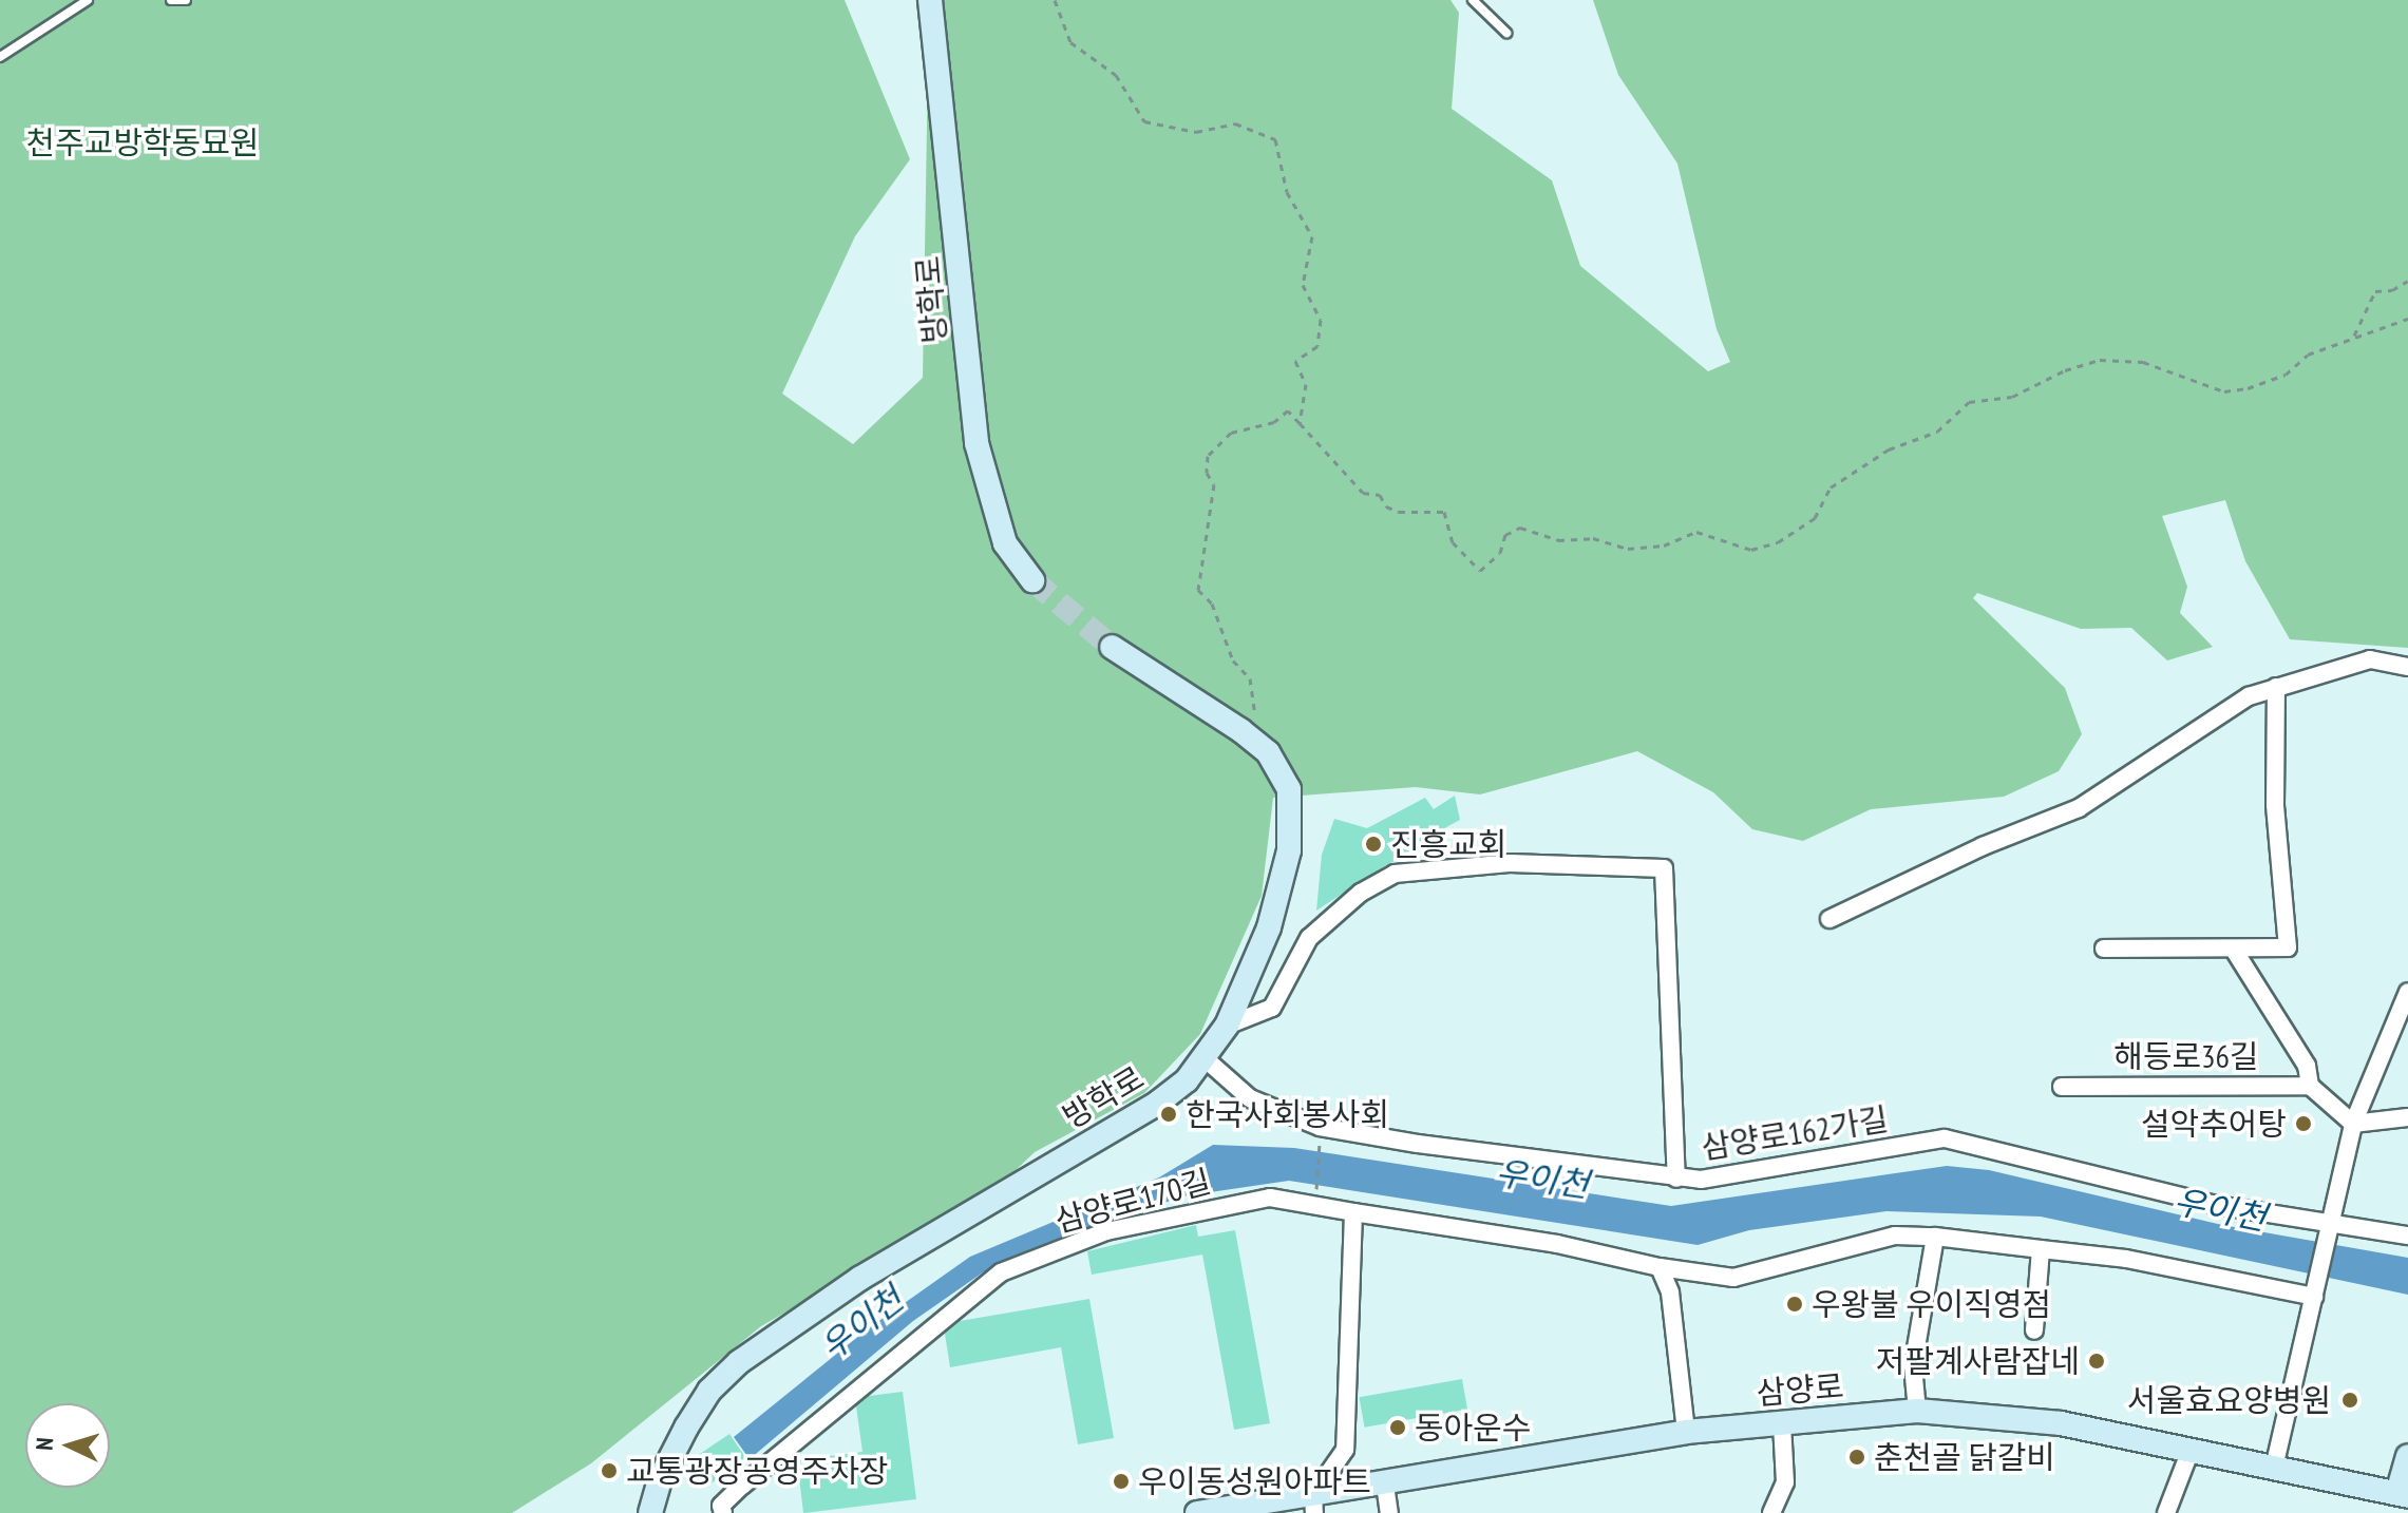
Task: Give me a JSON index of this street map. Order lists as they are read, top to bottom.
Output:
{
  "streets": {
    "main road": ["방학로", "삼양로"],
    "street": ["해등로36길", "삼양로162가길", "삼양로170길"]
  },
  "crossings": [
    ["방학로", "삼양로162가길"]
  ],
  "water": ["우이천"],
  "parks": ["천주교방학동묘원"],
  "places": [
    "진흥교회",
    "한국사회봉사회",
    "설악추어탕",
    "우왕불 우이직영점",
    "저팔계사람잡네",
    "서울효요양병원",
    "동아운수",
    "춘천골 닭갈비",
    "교통광장공영주차장",
    "우이동성원아파트"
  ],
  "north": "left"
}
